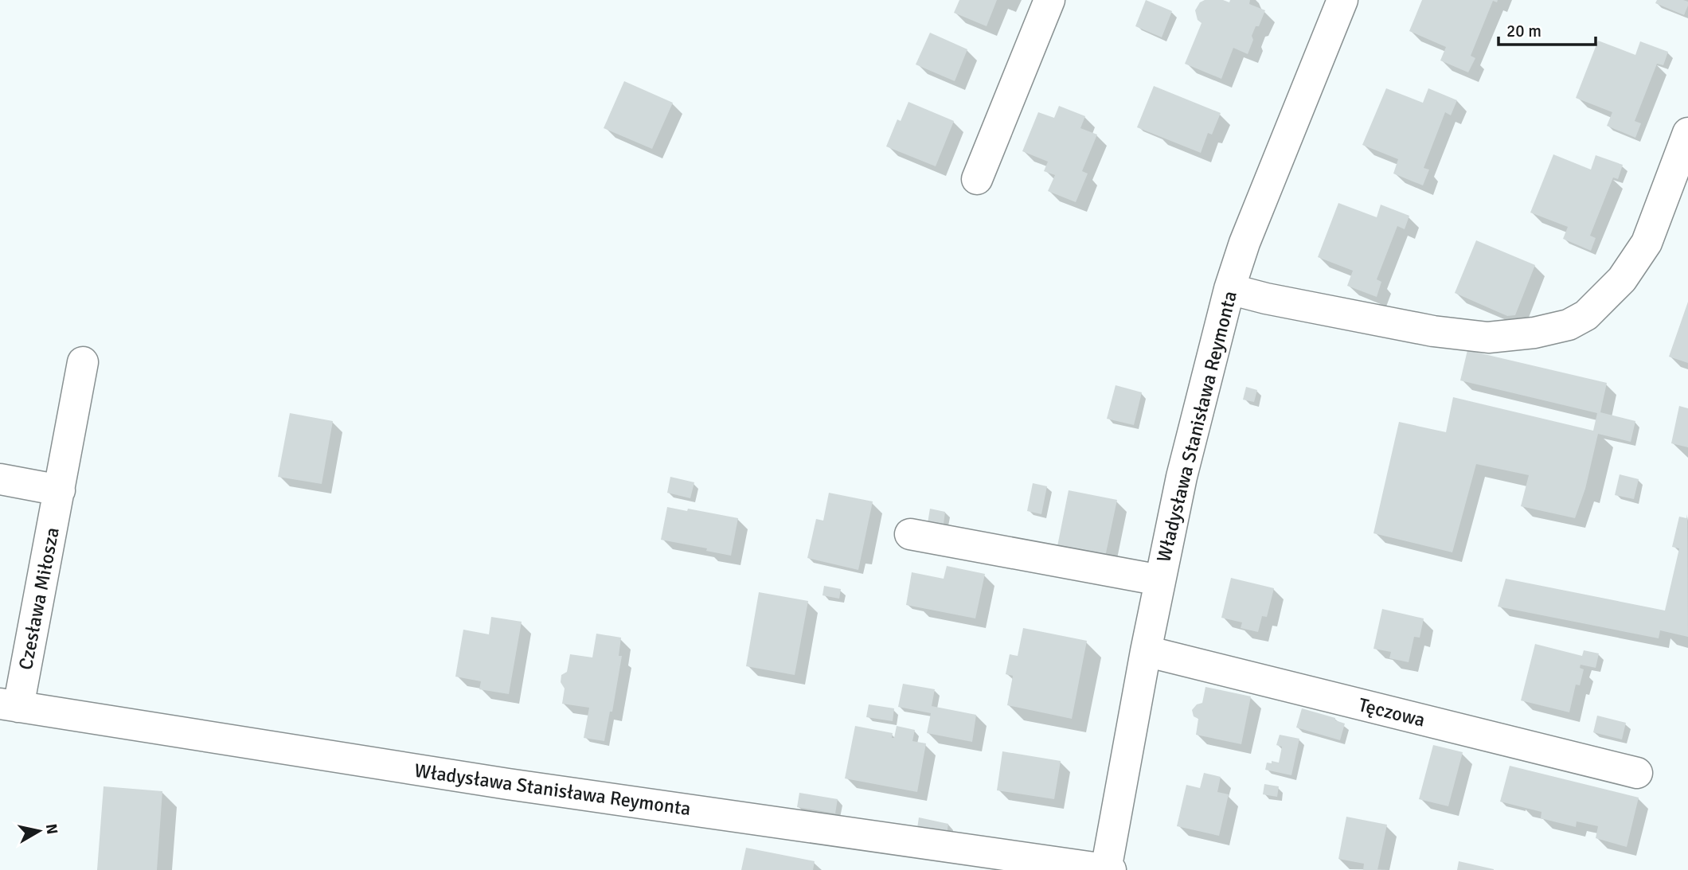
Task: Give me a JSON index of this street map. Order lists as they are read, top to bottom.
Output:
{
  "streets": {
    "street": ["Władysława Stanisława Reymonta", "Czesława Miłosza", "Tęczowa"]
  },
  "crossings": [
    ["Władysława Stanisława Reymonta", "Czesława Miłosza"],
    ["Władysława Stanisława Reymonta", "Tęczowa"]
  ],
  "scale_bar": "20 m",
  "north": "right"
}
